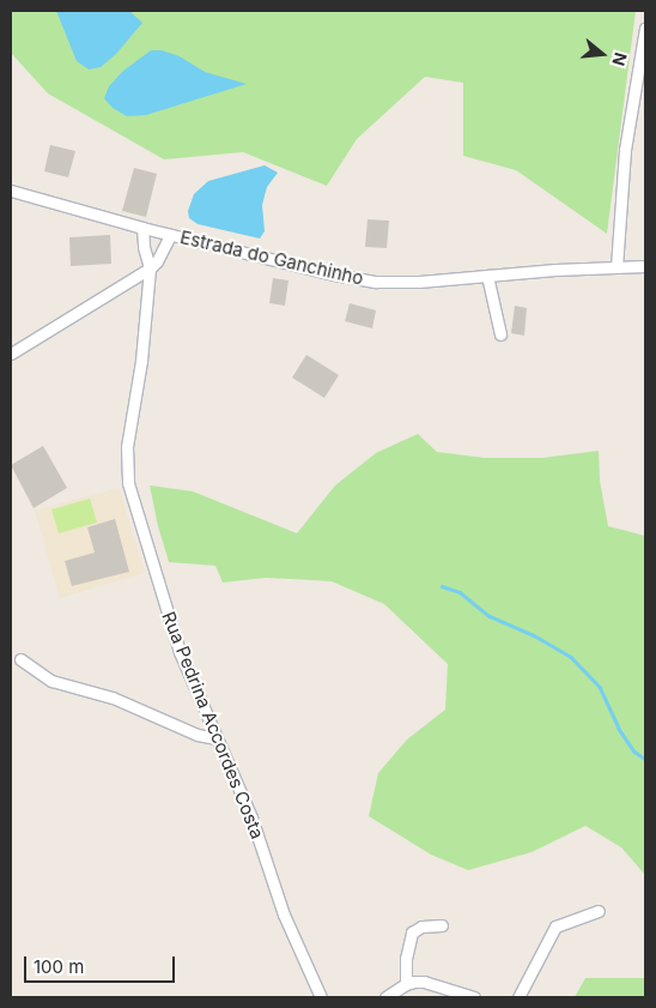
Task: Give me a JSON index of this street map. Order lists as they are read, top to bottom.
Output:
{
  "streets": {
    "street": ["Estrada do Ganchinho", "Rua Pedrina Accordes Costa"]
  },
  "crossings": [
    ["Estrada do Ganchinho", "Rua Pedrina Accordes Costa"]
  ],
  "scale_bar": "100 m",
  "north": "right"
}
